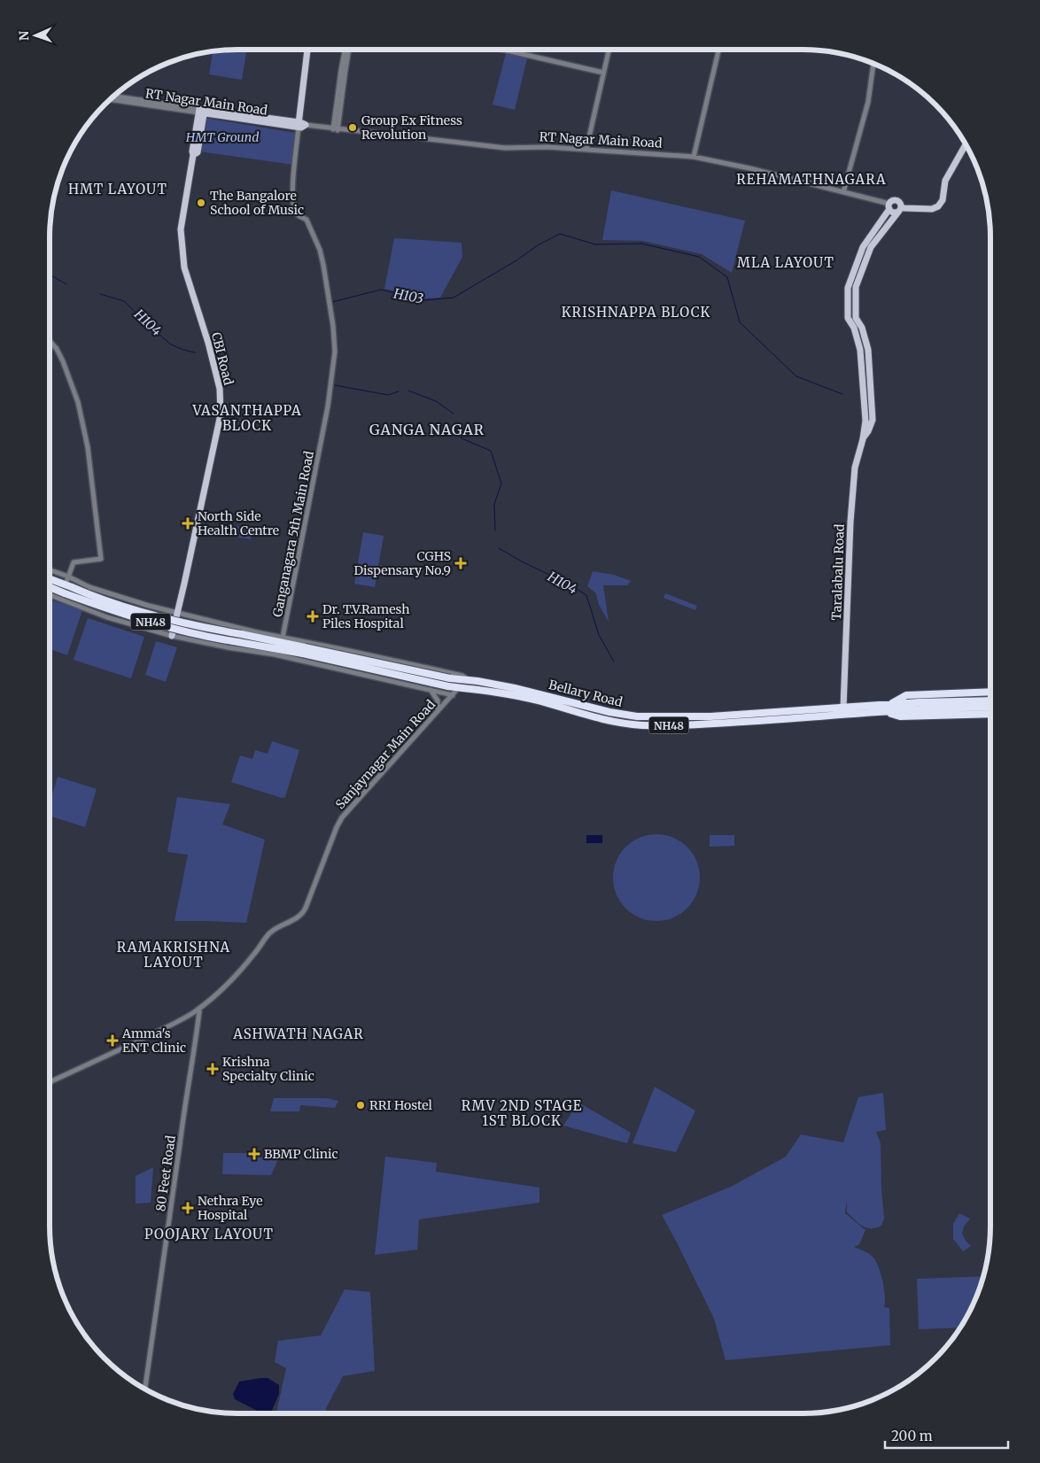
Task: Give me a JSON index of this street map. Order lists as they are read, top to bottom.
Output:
{
  "streets": {
    "highway": ["NH48", "Bellary Road"],
    "main road": ["RT Nagar Main Road", "CBI Road", "Taralabalu Road"],
    "street": ["Ganganagara 5th Main Road", "Sanjaynagar Main Road", "80 Feet Road"]
  },
  "crossings": [
    ["RT Nagar Main Road", "CBI Road"],
    ["RT Nagar Main Road", "Ganganagara 5th Main Road"],
    ["RT Nagar Main Road", "Taralabalu Road"],
    ["Ganganagara 5th Main Road", "NH48"],
    ["Ganganagara 5th Main Road", "Bellary Road"],
    ["Taralabalu Road", "Bellary Road"],
    ["NH48", "Bellary Road"],
    ["Bellary Road", "Sanjaynagar Main Road"],
    ["Sanjaynagar Main Road", "80 Feet Road"]
  ],
  "districts": [
    "REHAMATHNAGARA",
    "HMT LAYOUT",
    "MLA LAYOUT",
    "KRISHNAPPA BLOCK",
    "VASANTHAPPA BLOCK",
    "GANGA NAGAR",
    "RAMAKRISHNA LAYOUT",
    "ASHWATH NAGAR",
    "RMV 2ND STAGE 1ST BLOCK",
    "POOJARY LAYOUT"
  ],
  "water": ["H103", "H104"],
  "parks": ["HMT Ground"],
  "places": {
    "other": ["Group Ex Fitness Revolution", "The Bangalore School of Music", "RRI Hostel"],
    "health": [
      "North Side Health Centre",
      "CGHS Dispensary No.9",
      "Dr. T.V.Ramesh Piles Hospital",
      "Amma's ENT Clinic",
      "Krishna Specialty Clinic",
      "BBMP Clinic",
      "Nethra Eye Hospital"
    ]
  },
  "scale_bar": "200 m",
  "north": "left"
}
